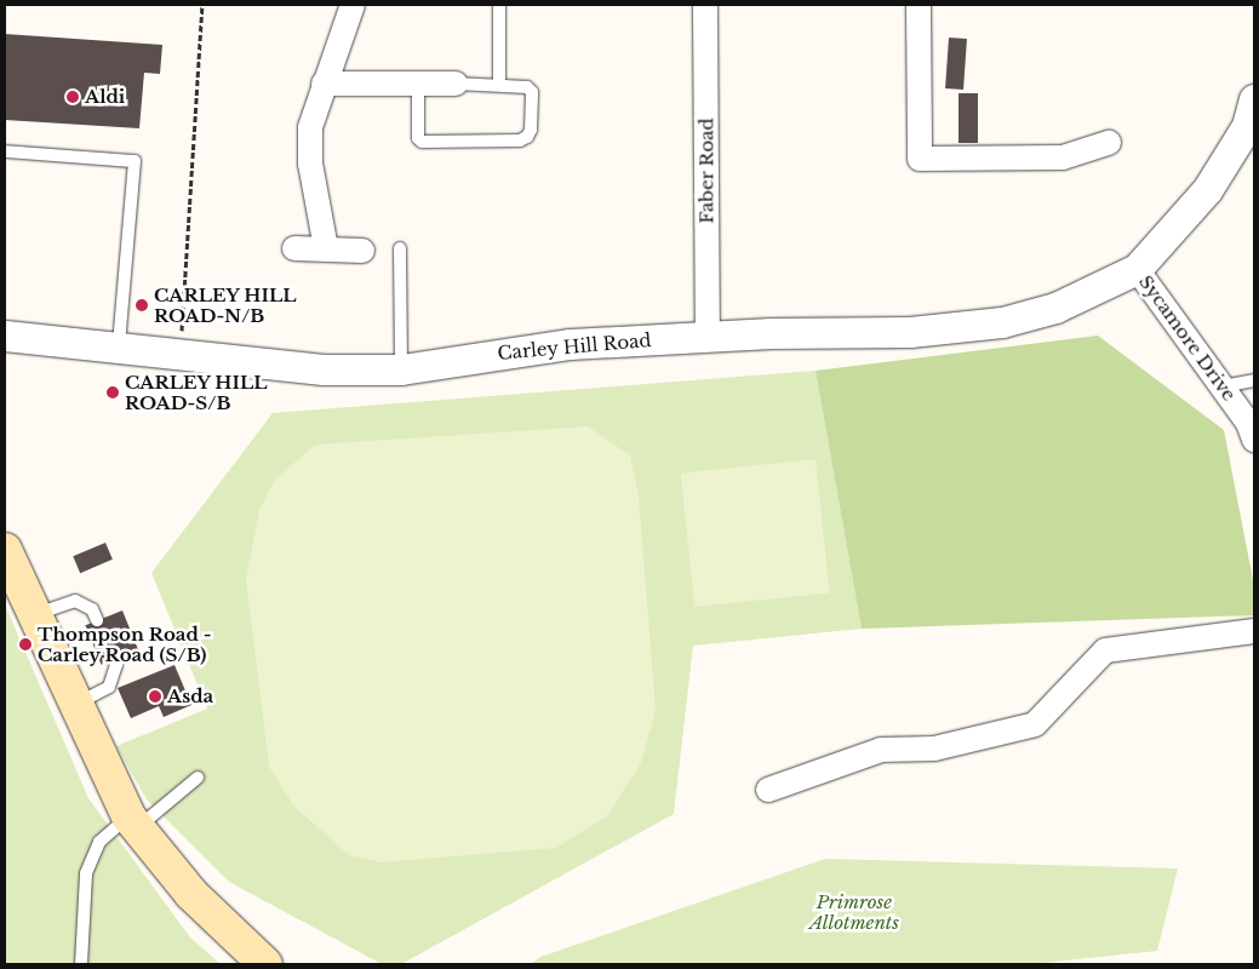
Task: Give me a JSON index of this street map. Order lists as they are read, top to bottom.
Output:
{
  "streets": {
    "street": ["Faber Road", "Sycamore Drive", "Carley Hill Road"]
  },
  "crossings": [
    ["Faber Road", "Carley Hill Road"],
    ["Sycamore Drive", "Carley Hill Road"]
  ],
  "parks": ["Primrose Allotments"],
  "places": [
    "Aldi",
    "CARLEY HILL ROAD-N/B",
    "CARLEY HILL ROAD-S/B",
    "Thompson Road - Carley Road (S/B)",
    "Asda"
  ]
}
